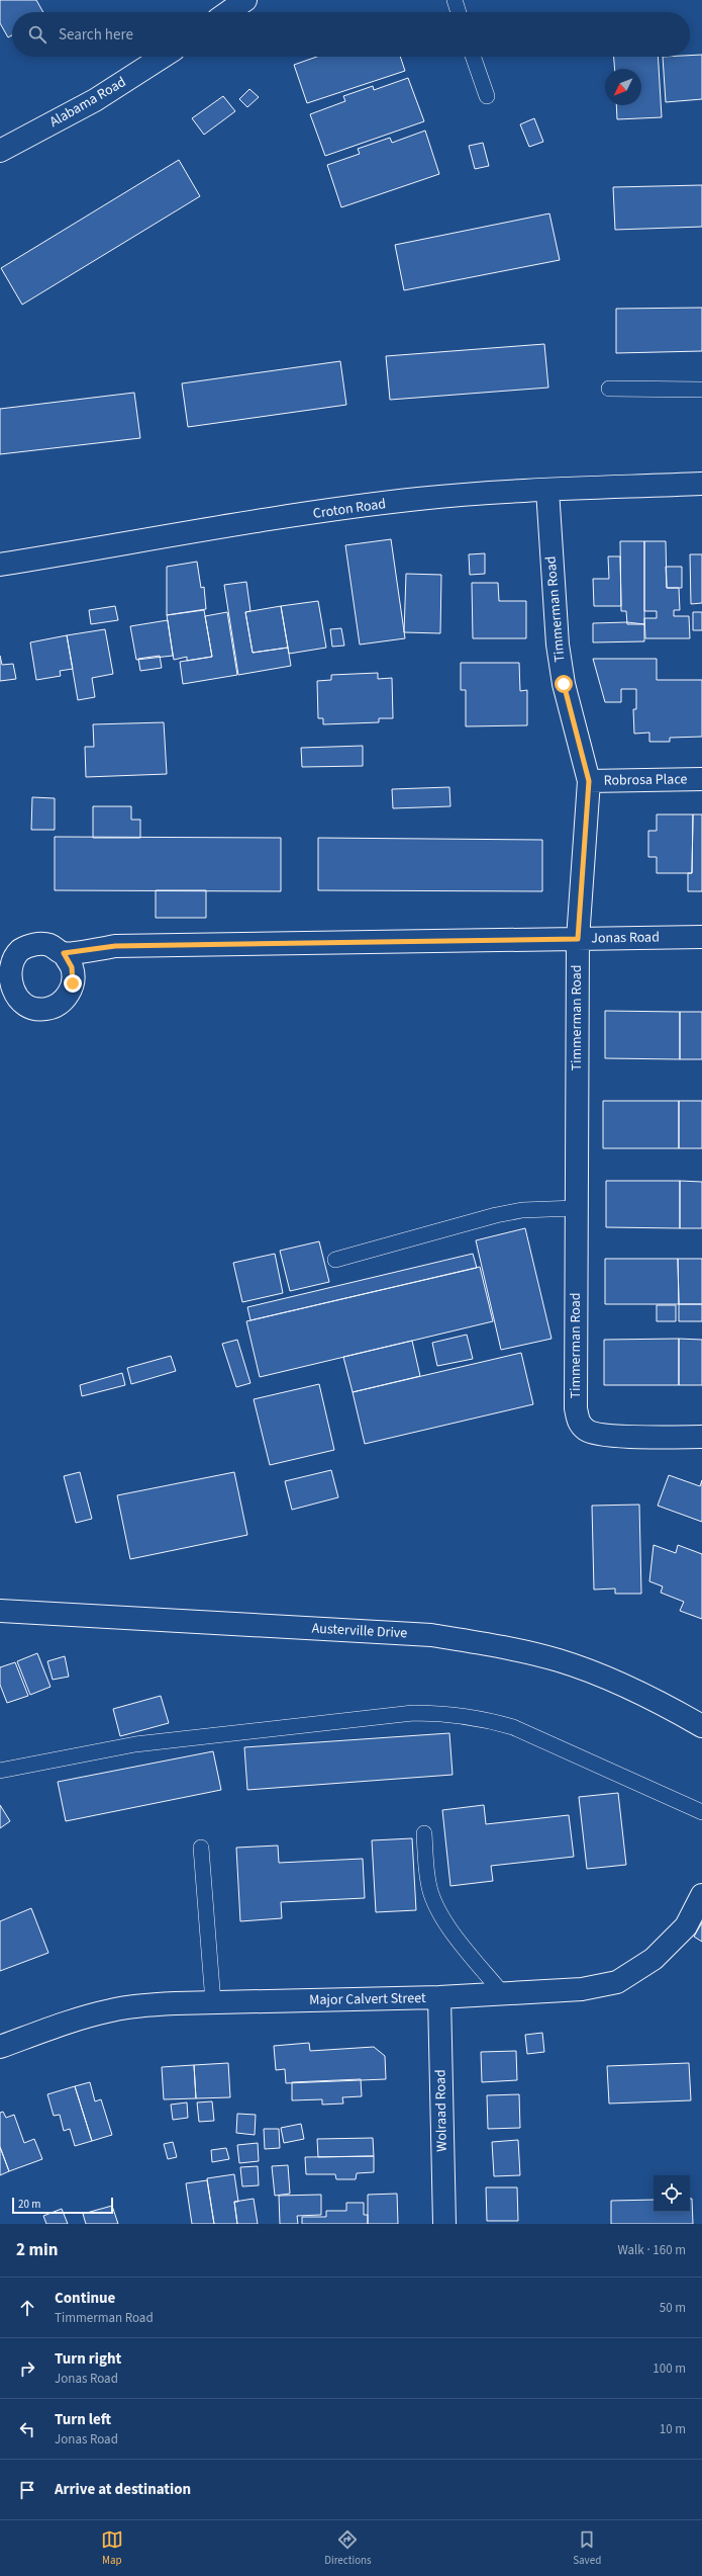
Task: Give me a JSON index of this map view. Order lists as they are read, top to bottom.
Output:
{
  "streets": {
    "street": [
      "Alabama Road",
      "Croton Road",
      "Timmerman Road",
      "Robrosa Place",
      "Jonas Road",
      "Austerville Drive",
      "Major Calvert Street",
      "Wolraad Road"
    ]
  },
  "crossings": [
    ["Croton Road", "Timmerman Road"],
    ["Timmerman Road", "Robrosa Place"],
    ["Timmerman Road", "Jonas Road"],
    ["Major Calvert Street", "Wolraad Road"]
  ],
  "scale_bar": "20 m",
  "north": "bottom left",
  "page": {
    "search": "Search here",
    "scale": "20 m",
    "heading": ["2 min", "Walk · 160 m"],
    "list": [
      ["Continue", "Timmerman Road", "50 m"],
      ["Turn right", "Jonas Road", "100 m"],
      ["Turn left", "Jonas Road", "10 m"],
      "Arrive at destination"
    ],
    "nav": ["Map", "Directions", "Saved"]
  }
}
